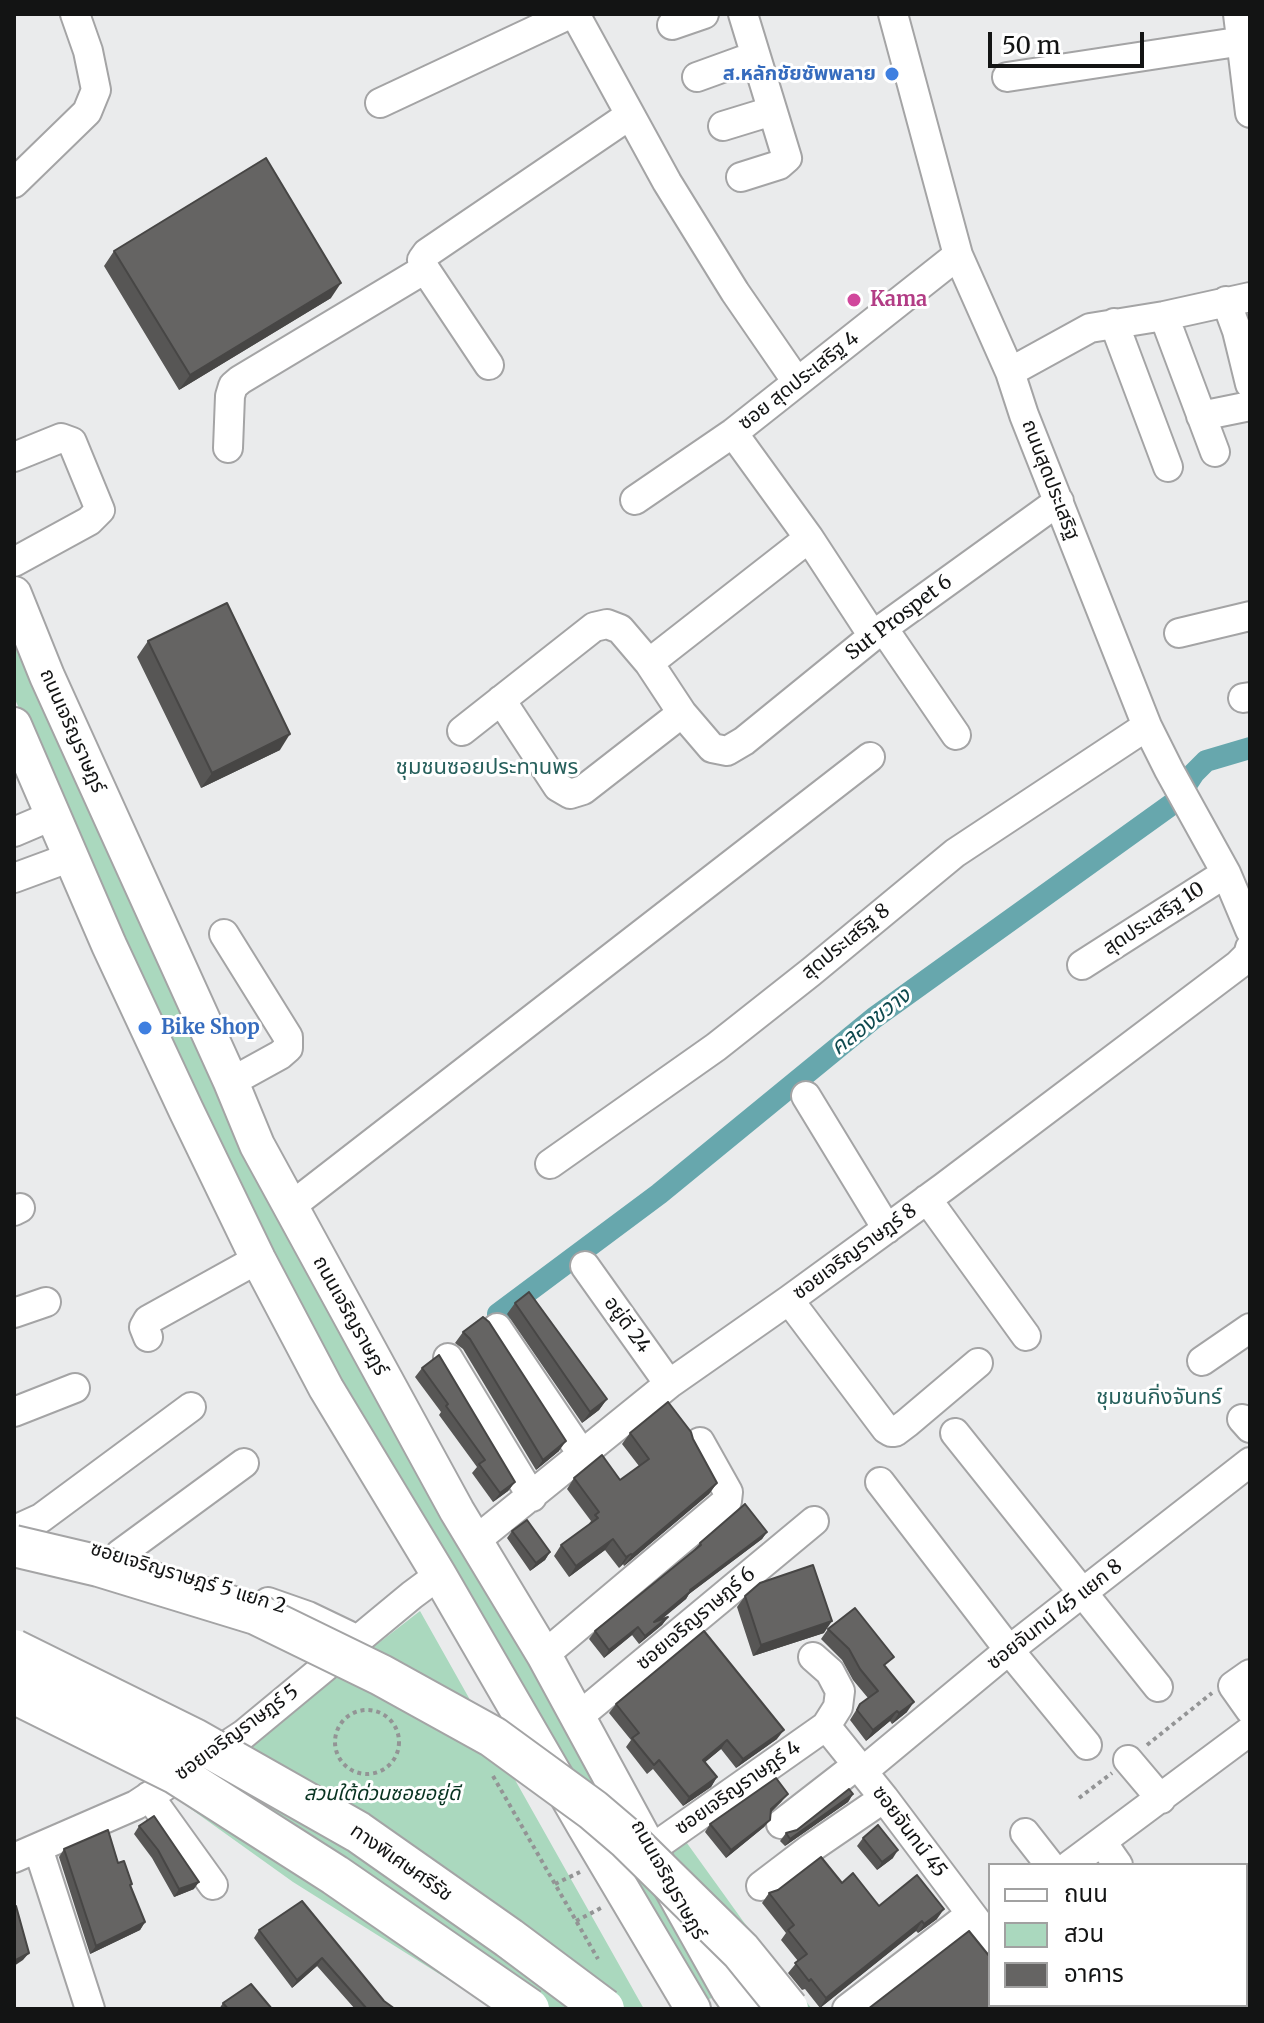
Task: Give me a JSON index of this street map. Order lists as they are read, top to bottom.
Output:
{
  "streets": {
    "highway": ["ทางพิเศษศรีรัช"],
    "main road": ["ถนนเจริญราษฎร์"],
    "street": [
      "ซอย สุดประเสริฐ 4",
      "ถนนสุดประเสริฐ",
      "Sut Prospet 6",
      "สุดประเสริฐ 10",
      "สุดประเสริฐ 8",
      "ซอยเจริญราษฎร์ 8",
      "อยู่ดี 24",
      "ซอยเจริญราษฎร์ 5 แยก 2",
      "ซอยจันทน์ 45 แยก 8",
      "ซอยเจริญราษฎร์ 6",
      "ซอยเจริญราษฎร์ 5",
      "ซอยเจริญราษฎร์ 4",
      "ซอยจันทน์ 45"
    ]
  },
  "crossings": [
    ["ซอย สุดประเสริฐ 4", "ถนนสุดประเสริฐ"],
    ["ถนนสุดประเสริฐ", "Sut Prospet 6"],
    ["ถนนสุดประเสริฐ", "สุดประเสริฐ 10"],
    ["ถนนสุดประเสริฐ", "สุดประเสริฐ 8"],
    ["ถนนเจริญราษฎร์", "ซอยเจริญราษฎร์ 8"],
    ["ถนนเจริญราษฎร์", "ซอยเจริญราษฎร์ 6"],
    ["ถนนเจริญราษฎร์", "ซอยเจริญราษฎร์ 4"],
    ["ซอยเจริญราษฎร์ 8", "อยู่ดี 24"],
    ["ซอยเจริญราษฎร์ 5 แยก 2", "ซอยเจริญราษฎร์ 5"],
    ["ซอยจันทน์ 45 แยก 8", "ซอยจันทน์ 45"],
    ["ซอยเจริญราษฎร์ 4", "ซอยจันทน์ 45"]
  ],
  "districts": ["ชุมชนซอยประทานพร", "ชุมชนกิ่งจันทร์"],
  "water": ["คลองขวาง"],
  "parks": ["สวนใต้ด่วนซอยอยู่ดี"],
  "places": ["ส.หลักชัยซัพพลาย", "Kama", "Bike Shop"],
  "legend": ["ถนน", "สวน", "อาคาร"],
  "scale_bar": "50 m"
}
